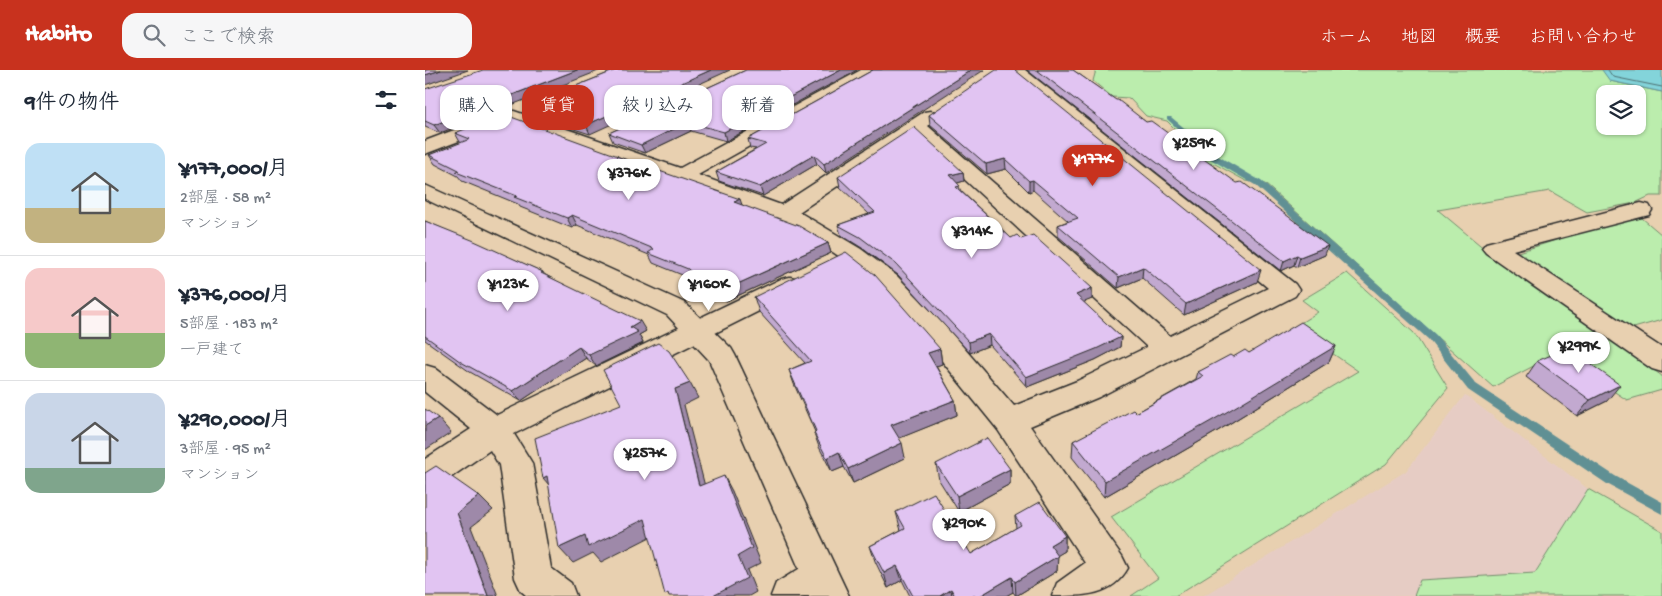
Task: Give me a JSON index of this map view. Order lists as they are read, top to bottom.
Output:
{
  "page": {
    "header": "Habito",
    "search": "ここで検索",
    "nav": [
      "ホーム",
      "地図",
      "概要",
      "お問い合わせ"
    ],
    "heading": "9件の物件",
    "chip": [
      "購入",
      "賃貸",
      "絞り込み",
      "新着"
    ],
    "price": [
      "¥259K",
      "¥177K",
      "¥376K",
      "¥314K",
      "¥123K",
      "¥160K",
      "¥299K",
      "¥257K",
      "¥290K"
    ],
    "list": [
      {
        "name": "¥177,000/月",
        "note": "2部屋 · 58 m² · マンション"
      },
      {
        "name": "¥376,000/月",
        "note": "5部屋 · 183 m² · 一戸建て"
      },
      {
        "name": "¥290,000/月",
        "note": "3部屋 · 95 m² · マンション"
      }
    ]
  }
}
